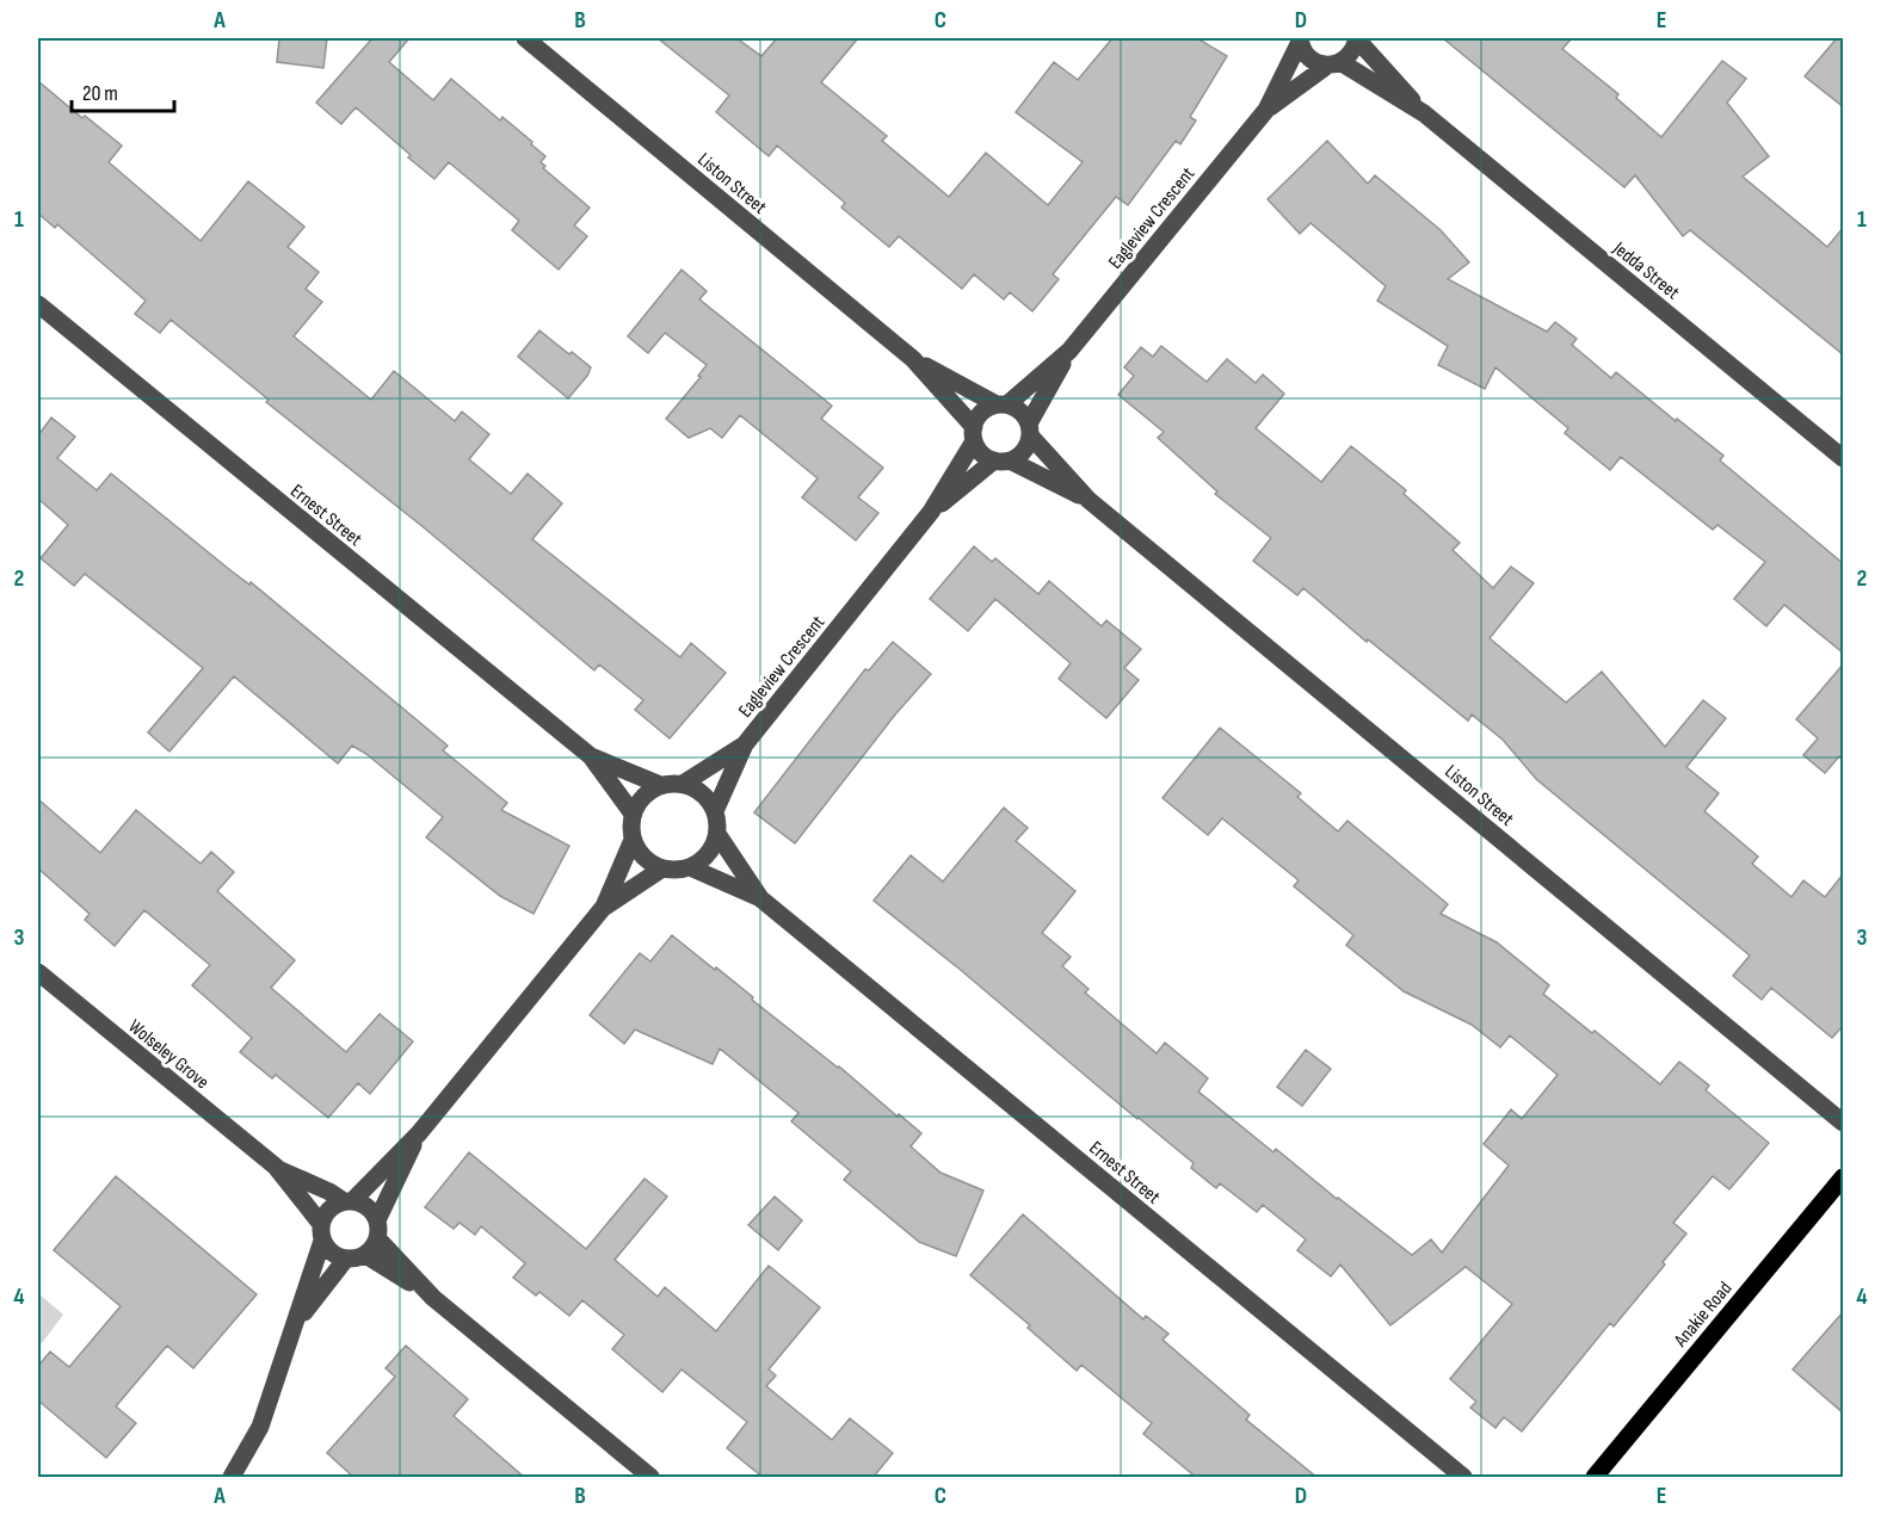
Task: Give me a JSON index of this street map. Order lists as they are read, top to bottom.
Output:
{
  "streets": {
    "main road": ["Anakie Road"],
    "street": [
      "Liston Street",
      "Eagleview Crescent",
      "Jedda Street",
      "Ernest Street",
      "Wolseley Grove"
    ]
  },
  "crossings": [
    ["Liston Street", "Eagleview Crescent"],
    ["Eagleview Crescent", "Jedda Street"],
    ["Eagleview Crescent", "Ernest Street"]
  ],
  "scale_bar": "20 m",
  "grid": {
    "columns": [
      "A",
      "B",
      "C",
      "D",
      "E"
    ],
    "rows": [
      "1",
      "2",
      "3",
      "4"
    ]
  }
}
